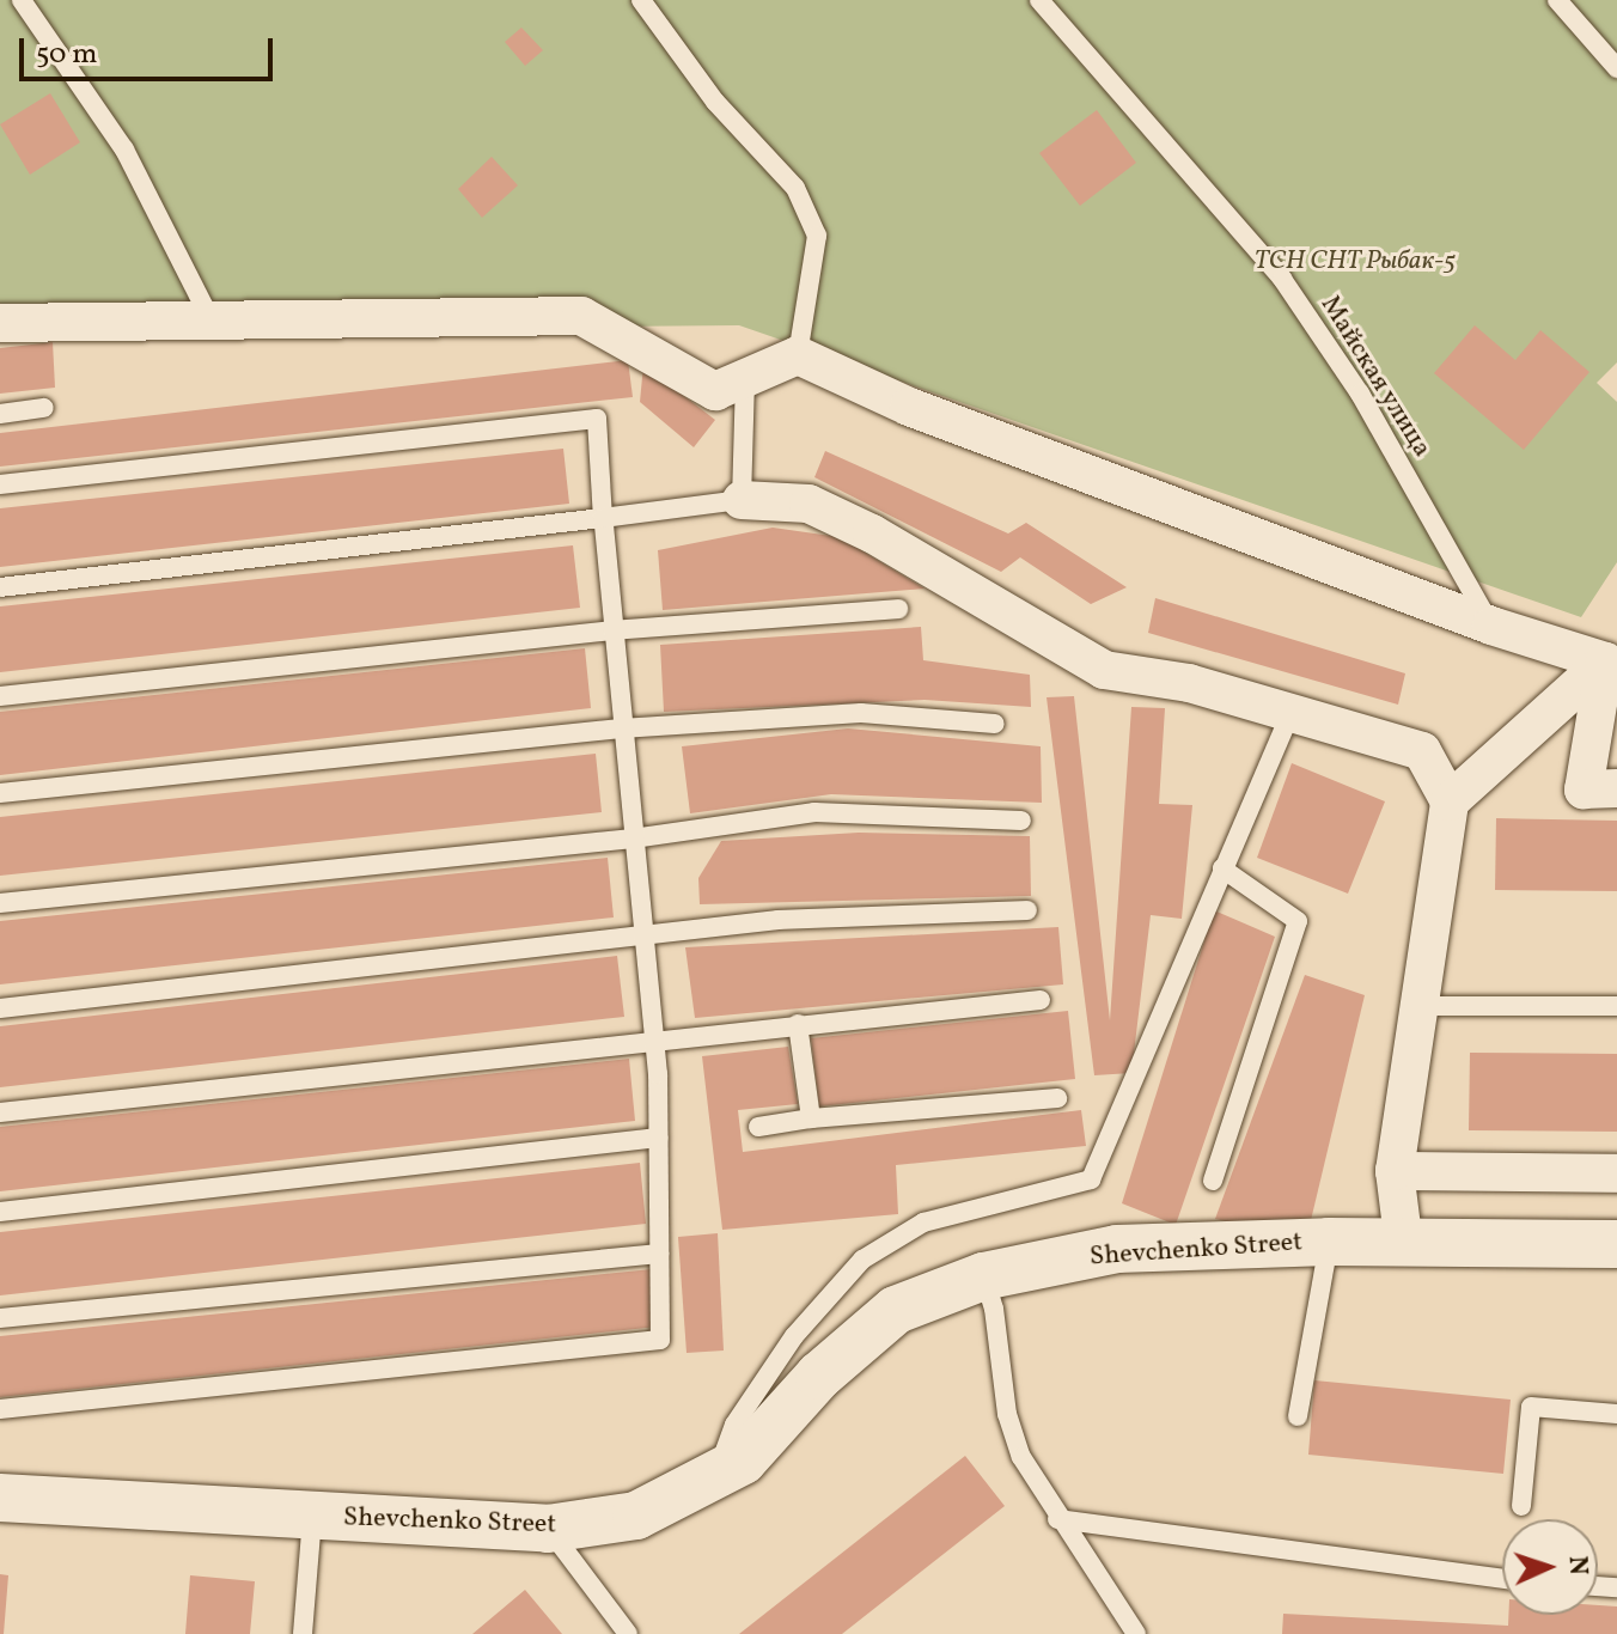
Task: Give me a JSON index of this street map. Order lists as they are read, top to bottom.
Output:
{
  "streets": {
    "street": ["Shevchenko Street"],
    "lane": ["Майская улица"]
  },
  "parks": ["ТСН СНТ Рыбак-5"],
  "scale_bar": "50 m",
  "north": "right"
}
